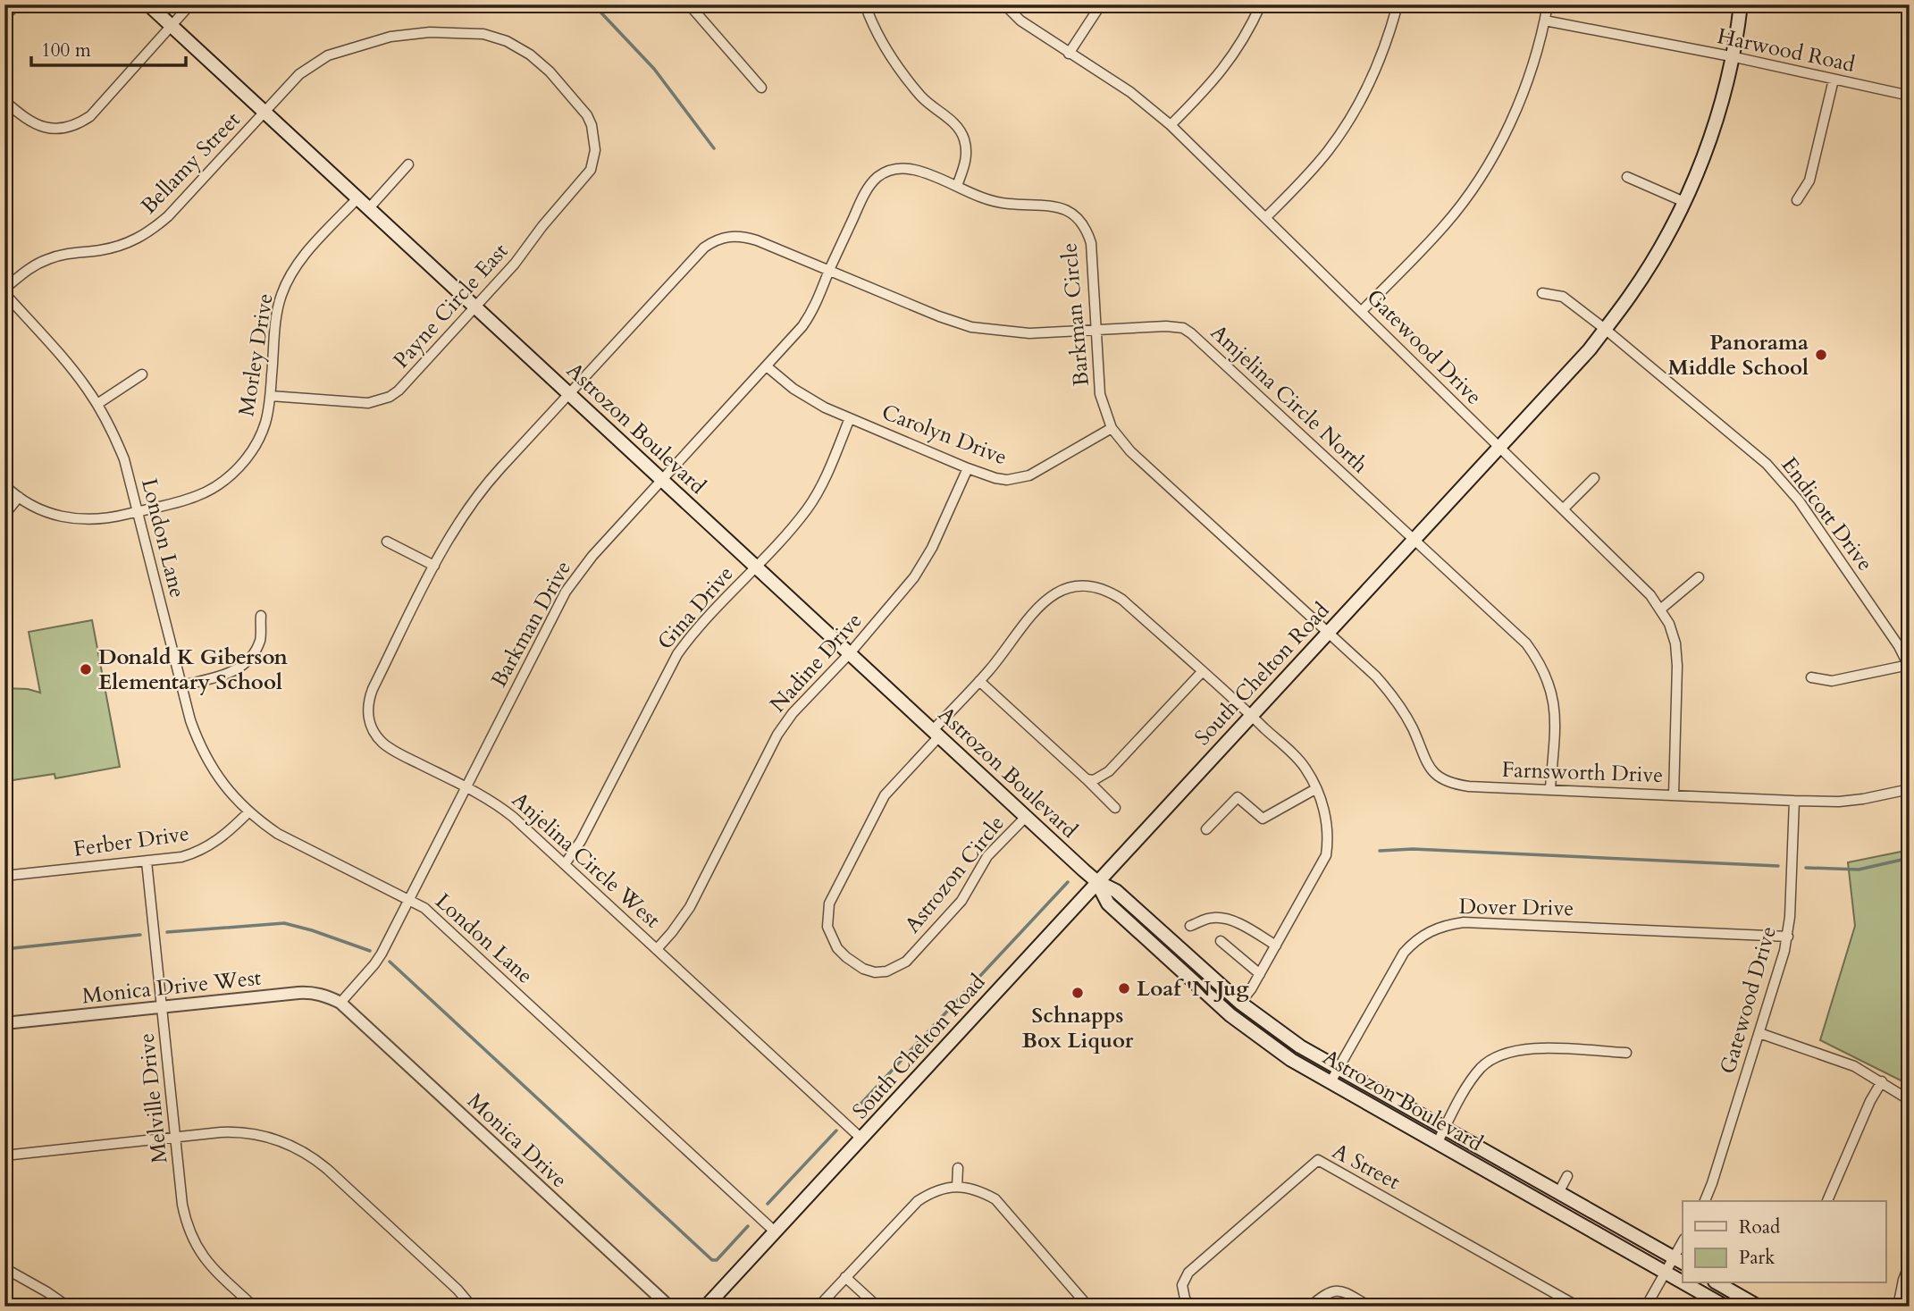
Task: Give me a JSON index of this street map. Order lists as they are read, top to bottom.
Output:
{
  "streets": {
    "main road": ["Astrozon Boulevard", "South Chelton Road"],
    "street": [
      "Harwood Road",
      "Bellamy Street",
      "Payne Circle East",
      "Barkman Circle",
      "Gatewood Drive",
      "Morley Drive",
      "Amjelina Circle North",
      "Carolyn Drive",
      "Endicott Drive",
      "London Lane",
      "Gina Drive",
      "Barkman Drive",
      "Nadine Drive",
      "Farnsworth Drive",
      "Ferber Drive",
      "Anjelina Circle West",
      "Astrozon Circle",
      "Dover Drive",
      "Monica Drive West",
      "Melville Drive",
      "Monica Drive",
      "A Street"
    ]
  },
  "crossings": [
    ["Harwood Road", "South Chelton Road"],
    ["Bellamy Street", "Payne Circle East"],
    ["Bellamy Street", "Astrozon Boulevard"],
    ["Bellamy Street", "London Lane"],
    ["Payne Circle East", "Morley Drive"],
    ["Payne Circle East", "Astrozon Boulevard"],
    ["Barkman Circle", "Amjelina Circle North"],
    ["Barkman Circle", "Carolyn Drive"],
    ["Barkman Circle", "Barkman Drive"],
    ["Barkman Circle", "South Chelton Road"],
    ["Barkman Circle", "Farnsworth Drive"],
    ["Barkman Circle", "Anjelina Circle West"],
    ["Gatewood Drive", "South Chelton Road"],
    ["Gatewood Drive", "Farnsworth Drive"],
    ["Gatewood Drive", "Dover Drive"],
    ["Morley Drive", "Astrozon Boulevard"],
    ["Morley Drive", "London Lane"],
    ["Amjelina Circle North", "Barkman Drive"],
    ["Amjelina Circle North", "South Chelton Road"],
    ["Amjelina Circle North", "Farnsworth Drive"],
    ["Amjelina Circle North", "Anjelina Circle West"],
    ["Astrozon Boulevard", "Gina Drive"],
    ["Astrozon Boulevard", "Barkman Drive"],
    ["Astrozon Boulevard", "Nadine Drive"],
    ["Astrozon Boulevard", "South Chelton Road"],
    ["Astrozon Boulevard", "Anjelina Circle West"],
    ["Astrozon Boulevard", "Astrozon Circle"],
    ["Astrozon Boulevard", "Dover Drive"],
    ["Carolyn Drive", "Gina Drive"],
    ["Carolyn Drive", "Barkman Drive"],
    ["Carolyn Drive", "Nadine Drive"],
    ["Endicott Drive", "South Chelton Road"],
    ["London Lane", "Barkman Drive"],
    ["London Lane", "South Chelton Road"],
    ["London Lane", "Ferber Drive"],
    ["Gina Drive", "Anjelina Circle West"],
    ["Barkman Drive", "Anjelina Circle West"],
    ["Barkman Drive", "Monica Drive West"],
    ["Barkman Drive", "Monica Drive"],
    ["Nadine Drive", "Anjelina Circle West"],
    ["South Chelton Road", "Farnsworth Drive"],
    ["South Chelton Road", "Anjelina Circle West"],
    ["South Chelton Road", "Astrozon Circle"],
    ["Ferber Drive", "Melville Drive"],
    ["Monica Drive West", "Melville Drive"],
    ["Monica Drive West", "Monica Drive"]
  ],
  "places": [
    "Panorama Middle School",
    "Donald K Giberson Elementary School",
    "Loaf 'N Jug",
    "Schnapps Box Liquor"
  ],
  "legend": ["Road", "Park"],
  "scale_bar": "100 m"
}
